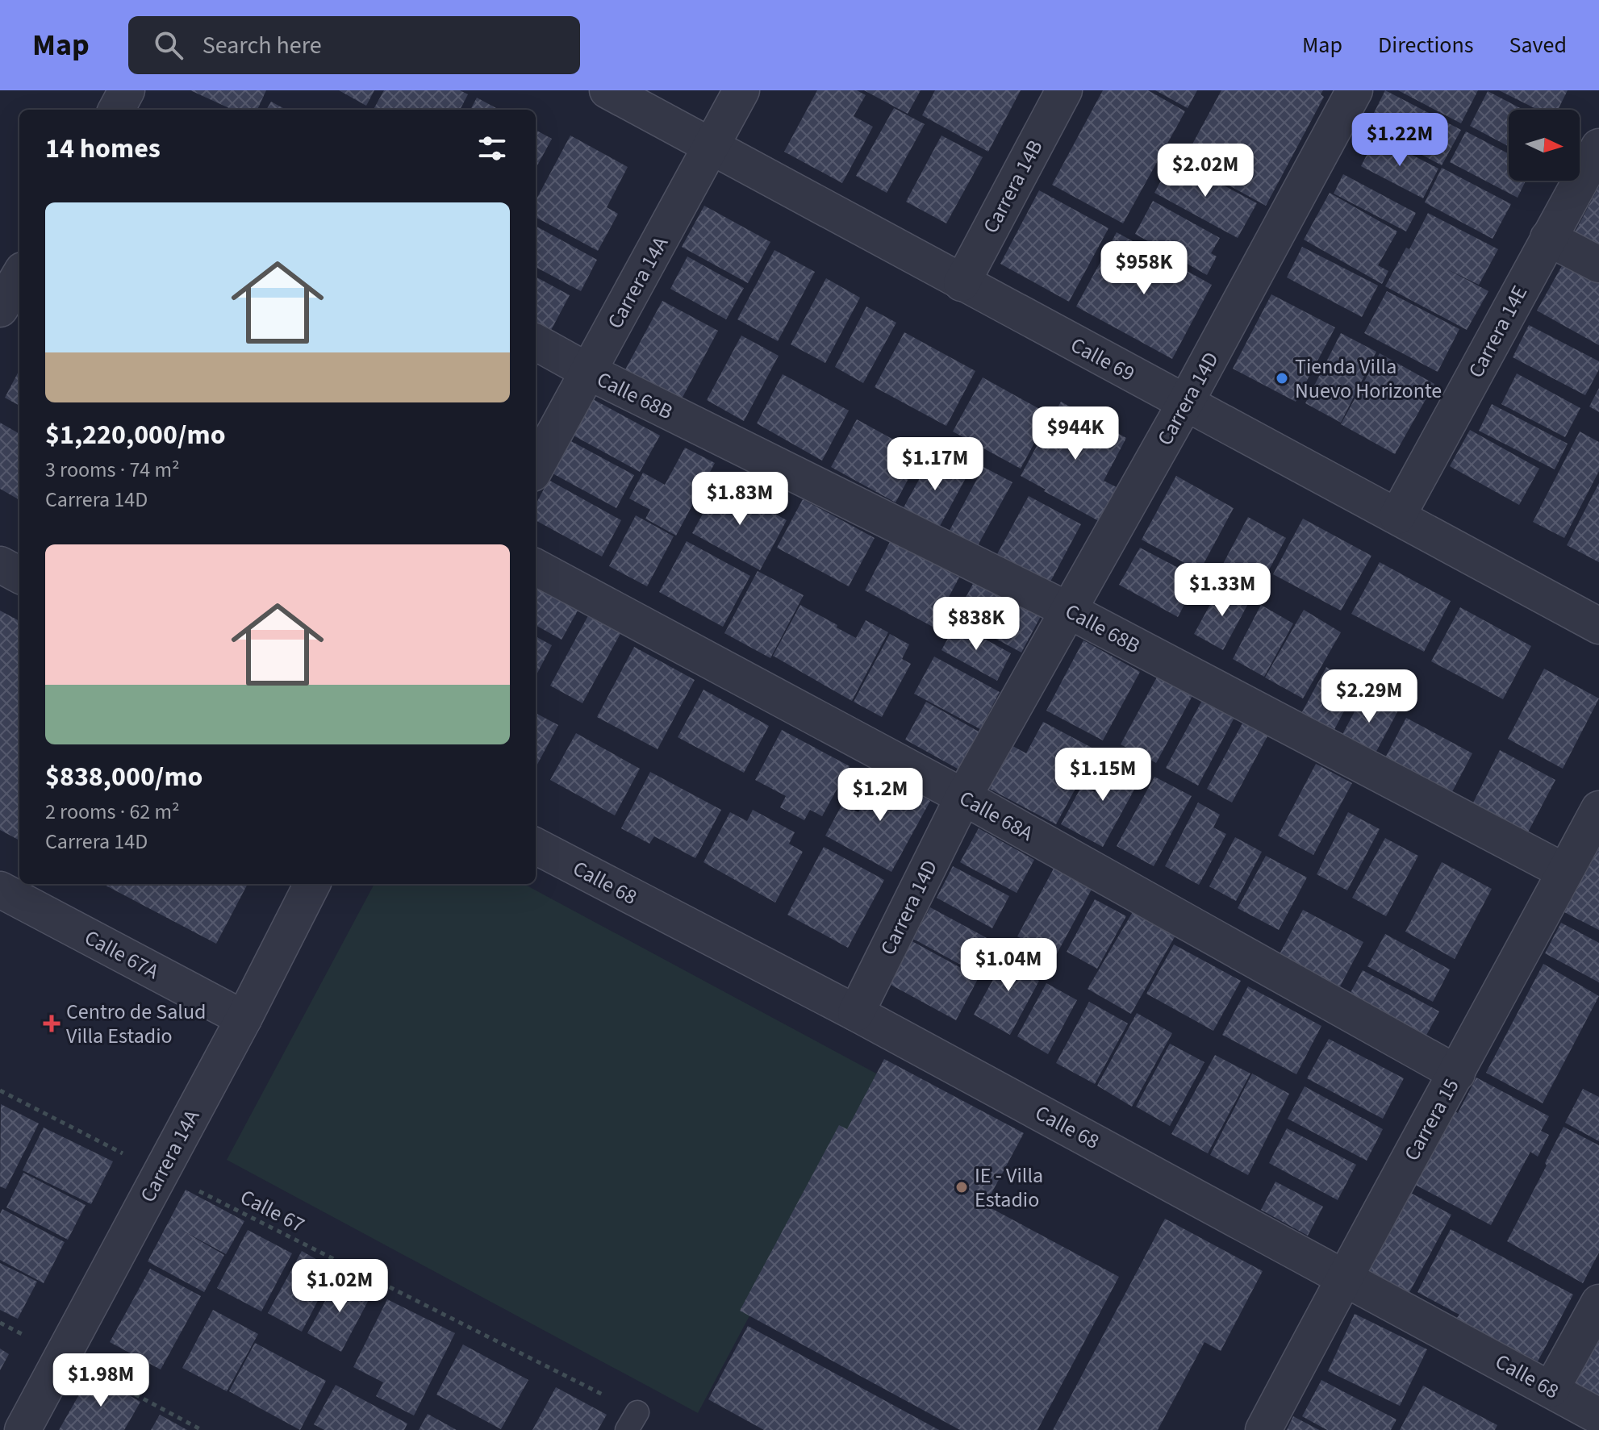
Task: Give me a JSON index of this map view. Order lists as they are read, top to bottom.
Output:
{
  "streets": {
    "street": [
      "Carrera 14B",
      "Carrera 14A",
      "Carrera 14E",
      "Calle 69",
      "Calle 68B",
      "Carrera 14D",
      "Calle 68A",
      "Calle 68",
      "Calle 67A",
      "Carrera 15"
    ],
    "path": ["Calle 67"]
  },
  "crossings": [
    ["Carrera 14B", "Calle 69"],
    ["Carrera 14A", "Calle 69"],
    ["Carrera 14A", "Calle 68B"],
    ["Carrera 14A", "Calle 67A"],
    ["Carrera 14A", "Calle 67"],
    ["Carrera 14E", "Calle 69"],
    ["Calle 69", "Carrera 14D"],
    ["Calle 68B", "Carrera 14D"],
    ["Calle 68B", "Carrera 15"],
    ["Carrera 14D", "Calle 68A"],
    ["Carrera 14D", "Calle 68"],
    ["Calle 68A", "Carrera 15"],
    ["Calle 68", "Carrera 15"]
  ],
  "places": {
    "other": ["Tienda Villa Nuevo Horizonte", "IE - Villa Estadio"],
    "health": ["Centro de Salud Villa Estadio"]
  },
  "north": "right",
  "page": {
    "header": "Map",
    "search": "Search here",
    "nav": ["Map", "Directions", "Saved"],
    "heading": "14 homes",
    "price": [
      "$1.22M",
      "$2.02M",
      "$958K",
      "$944K",
      "$1.17M",
      "$1.83M",
      "$1.33M",
      "$838K",
      "$2.29M",
      "$1.15M",
      "$1.2M",
      "$1.04M",
      "$1.02M",
      "$1.98M"
    ],
    "list": [
      {
        "name": "$1,220,000/mo",
        "note": "3 rooms · 74 m² · Carrera 14D"
      },
      {
        "name": "$838,000/mo",
        "note": "2 rooms · 62 m² · Carrera 14D"
      }
    ]
  }
}
